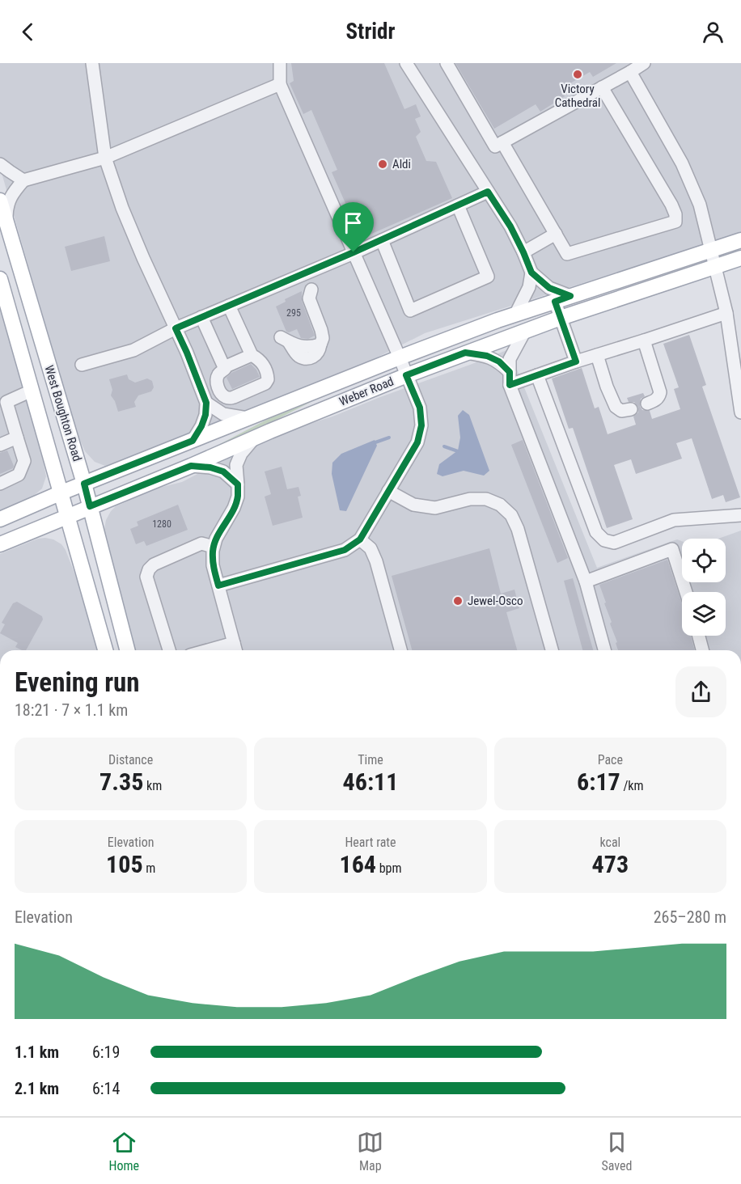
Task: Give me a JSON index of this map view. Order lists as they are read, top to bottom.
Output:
{
  "streets": {
    "main road": ["Weber Road", "West Boughton Road"]
  },
  "crossings": [
    ["Weber Road", "West Boughton Road"]
  ],
  "places": ["Victory Cathedral", "Aldi", "Jewel-Osco"],
  "house_numbers": ["295", "1280"],
  "page": {
    "header": "Stridr",
    "heading": ["Evening run", "18:21 · 7 × 1.1 km"],
    "stats": [
      ["Distance", "7.35 km"],
      ["Time", "46:11"],
      ["Pace", "6:17 /km"],
      ["Elevation", "105 m"],
      ["Heart rate", "164 bpm"],
      ["kcal", "473"]
    ],
    "chart": ["Elevation", "265–280 m"],
    "list": [
      {
        "name": "1.1 km",
        "note": "6:19"
      },
      {
        "name": "2.1 km",
        "note": "6:14"
      }
    ],
    "tabs": ["Home", "Map", "Saved"]
  }
}
